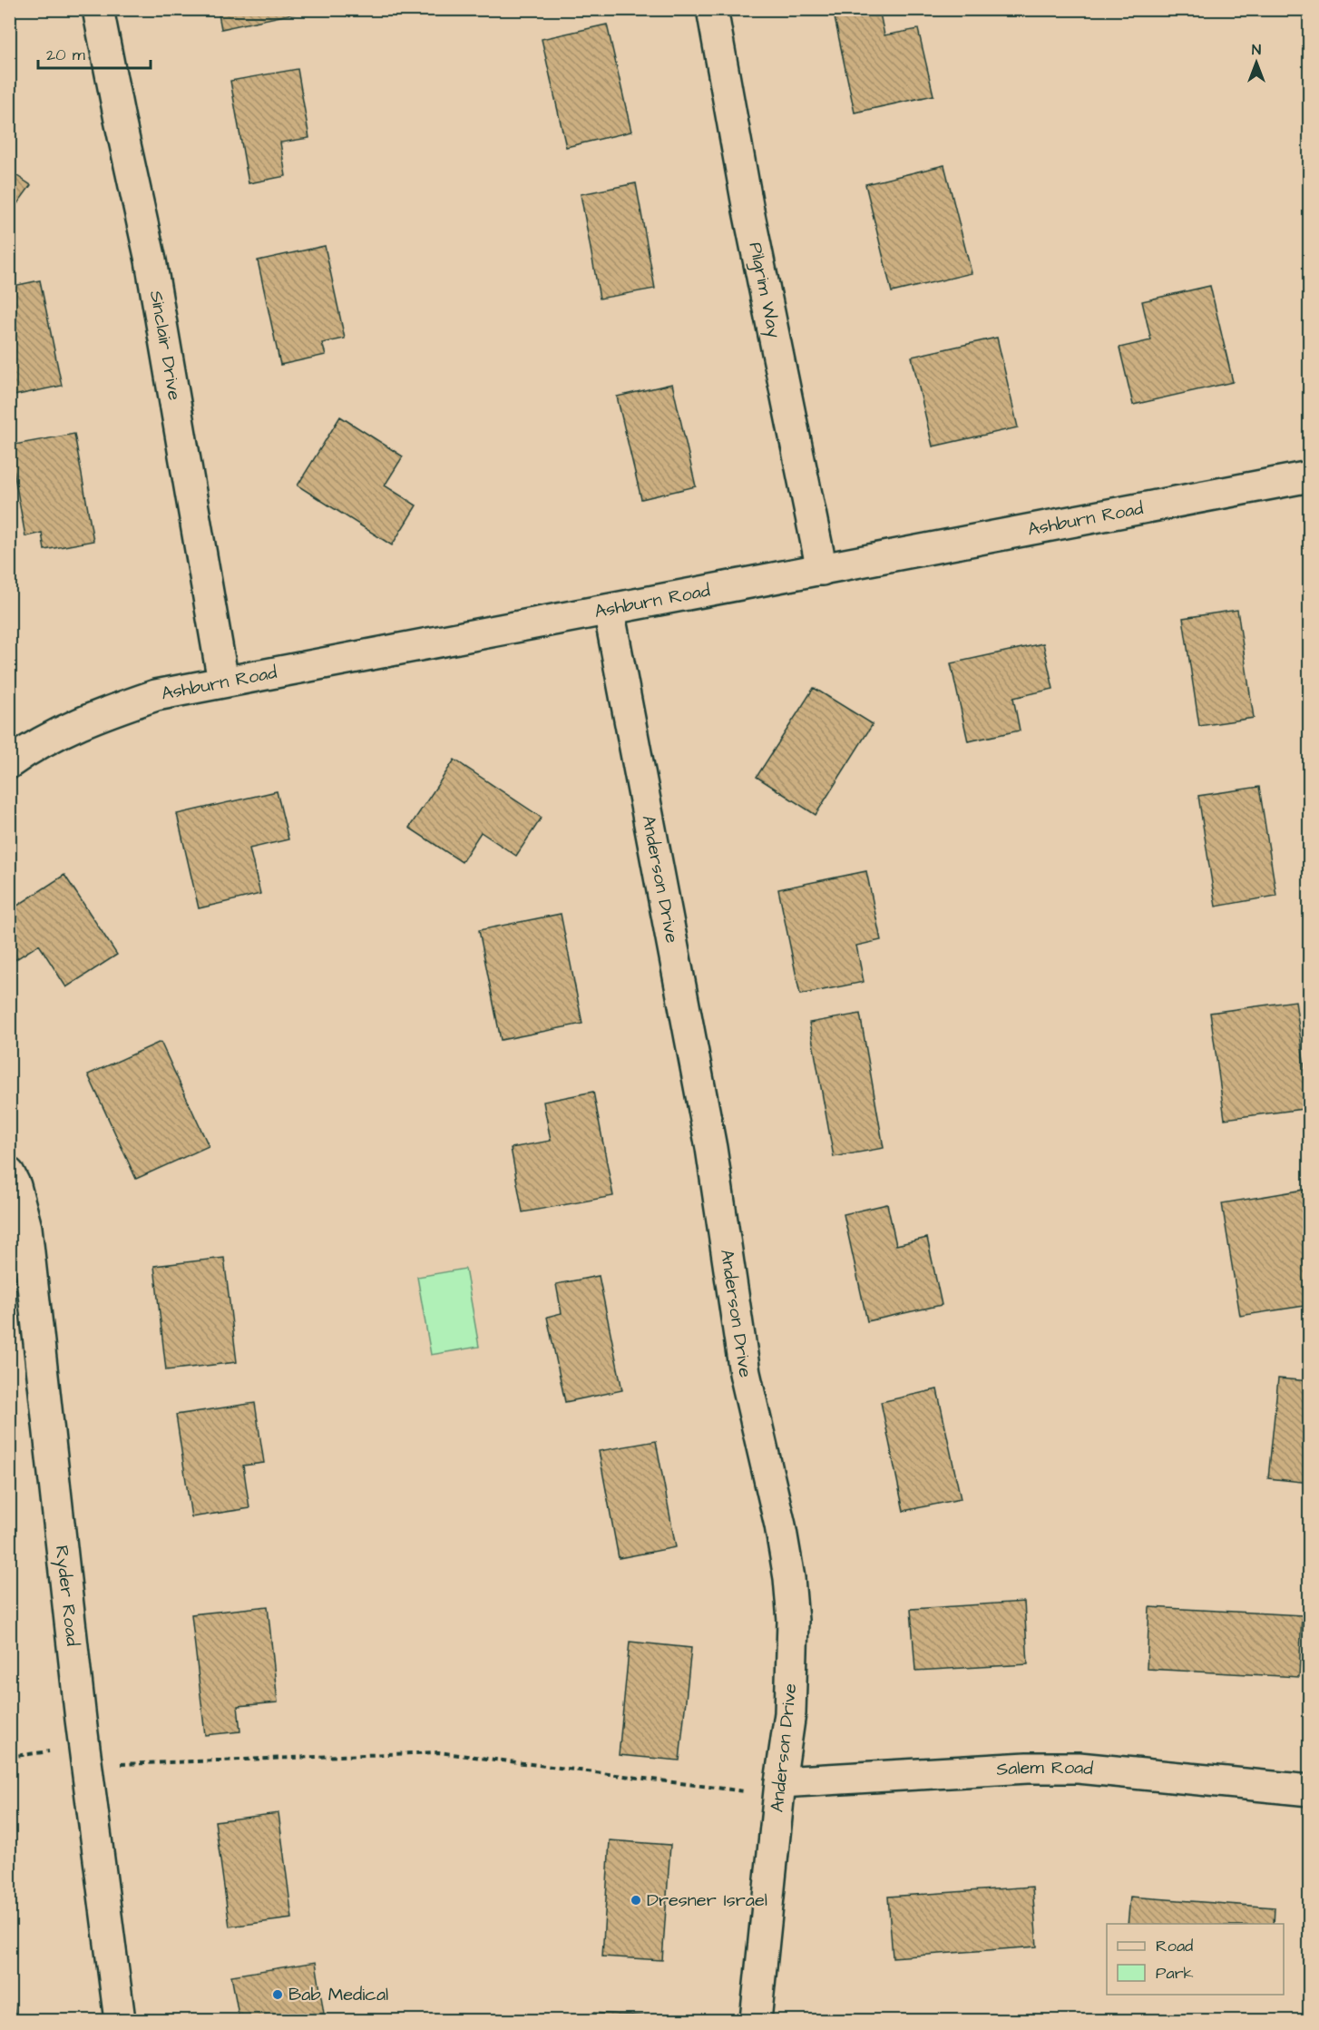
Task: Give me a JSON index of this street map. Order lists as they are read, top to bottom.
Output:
{
  "streets": {
    "street": [
      "Pilgrim Way",
      "Sinclair Drive",
      "Ashburn Road",
      "Anderson Drive",
      "Ryder Road",
      "Salem Road"
    ]
  },
  "crossings": [
    ["Pilgrim Way", "Ashburn Road"],
    ["Sinclair Drive", "Ashburn Road"],
    ["Ashburn Road", "Anderson Drive"],
    ["Anderson Drive", "Salem Road"]
  ],
  "places": ["Dresner Israel", "Bab Medical"],
  "legend": ["Road", "Park"],
  "scale_bar": "20 m",
  "north": "top"
}
